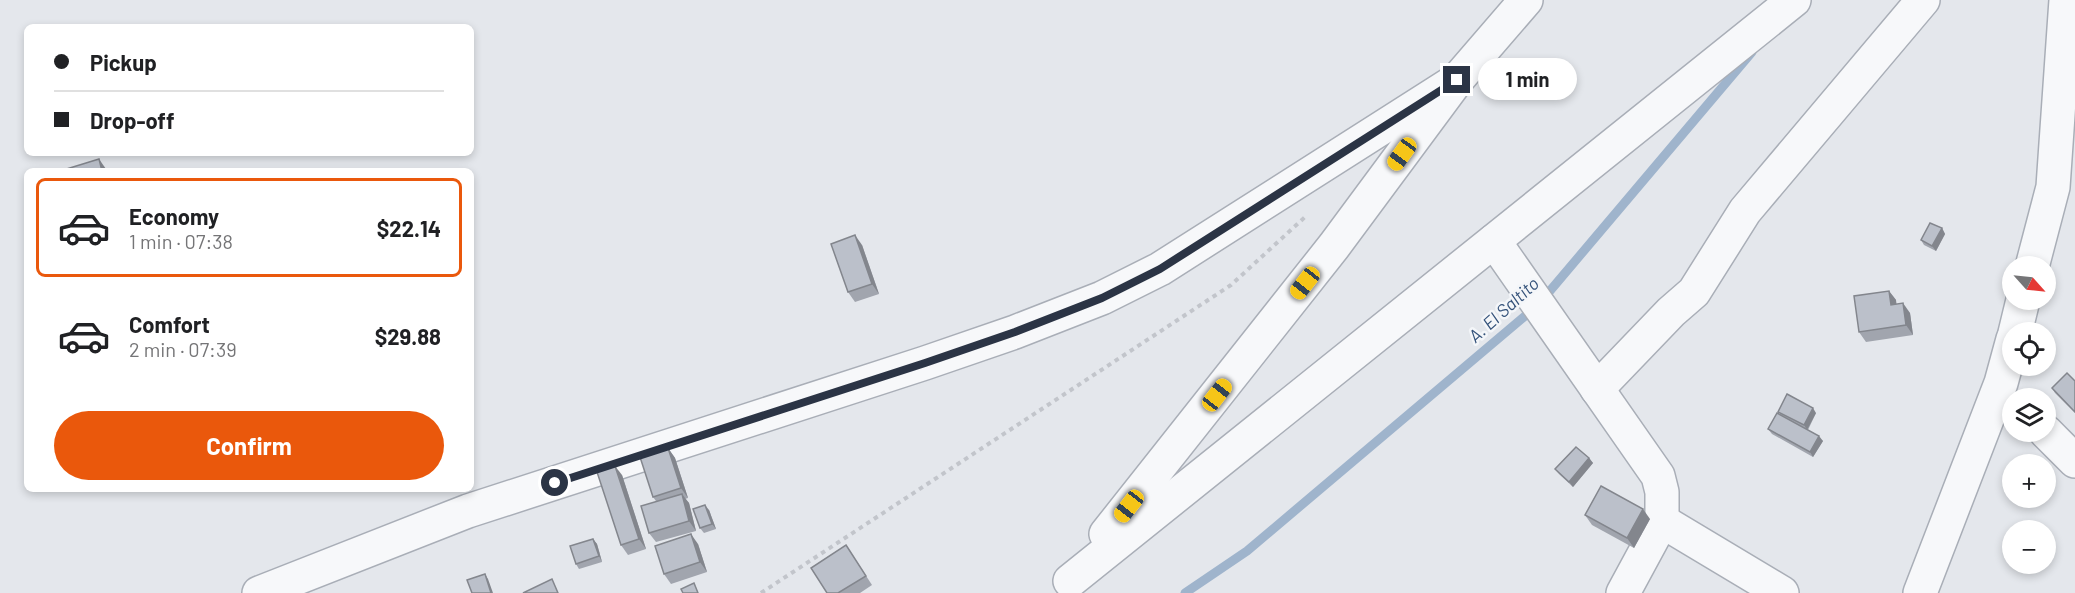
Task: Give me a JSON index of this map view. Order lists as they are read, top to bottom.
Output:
{
  "water": ["A. El Saltito"],
  "north": "bottom right",
  "page": {
    "banner": ["Pickup", "Drop-off"],
    "bubble": "1 min",
    "list": [
      {
        "name": "Economy",
        "note": "1 min · 07:38",
        "value": "$22.14"
      },
      {
        "name": "Comfort",
        "note": "2 min · 07:39",
        "value": "$29.88"
      }
    ],
    "map_buttons": ["+", "−"],
    "buttons": "Confirm"
  }
}
